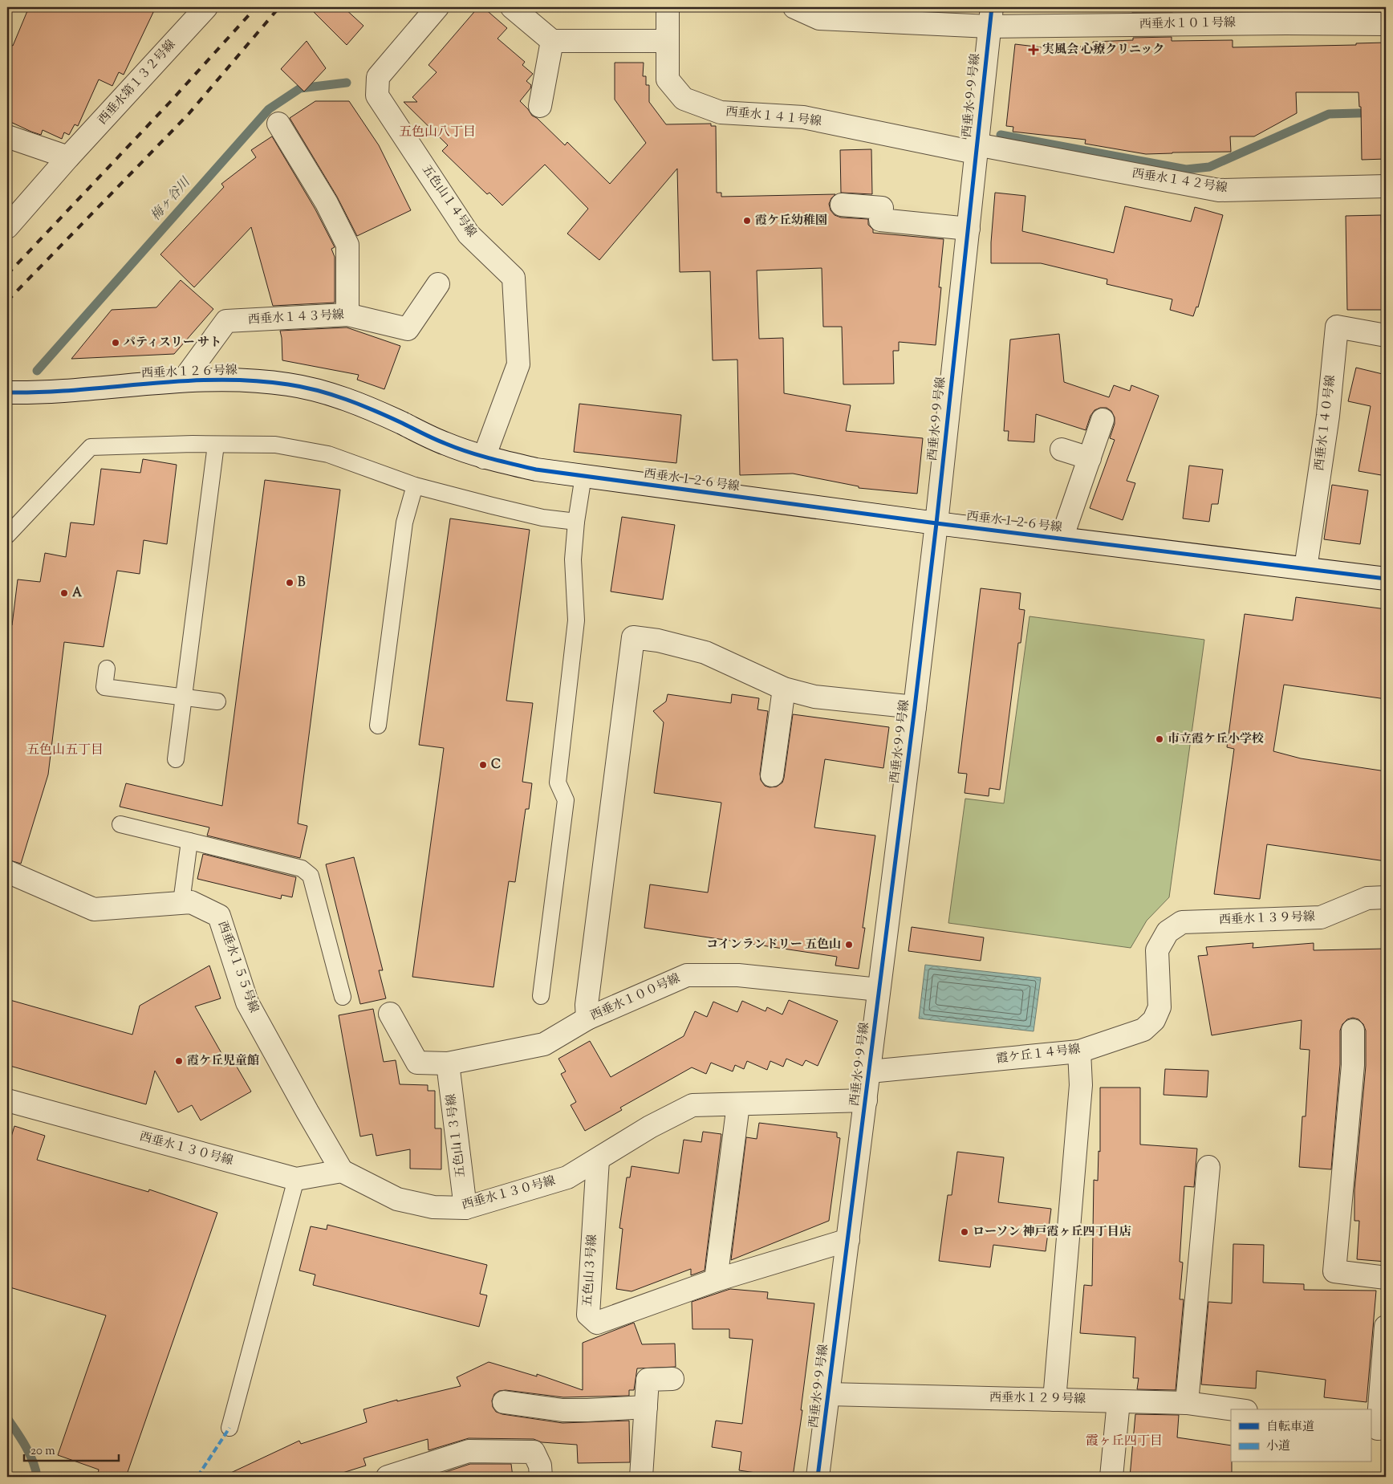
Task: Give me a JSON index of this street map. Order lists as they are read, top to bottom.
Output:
{
  "streets": {
    "street": [
      "西垂水１０１号線",
      "西垂水第１３２号線",
      "西垂水９９号線",
      "西垂水１４１号線",
      "西垂水１４２号線",
      "五色山１４号線",
      "西垂水１４３号線",
      "西垂水１２６号線",
      "西垂水１４０号線",
      "西垂水１３９号線",
      "西垂水１５５号線",
      "西垂水１００号線",
      "霞ケ丘１４号線",
      "五色山１３号線",
      "西垂水１３０号線",
      "五色山３号線",
      "西垂水１２９号線"
    ]
  },
  "crossings": [
    ["西垂水１０１号線", "西垂水９９号線"],
    ["西垂水９９号線", "西垂水１４１号線"],
    ["西垂水９９号線", "西垂水１４２号線"],
    ["西垂水９９号線", "西垂水１２６号線"],
    ["西垂水９９号線", "西垂水１００号線"],
    ["西垂水９９号線", "霞ケ丘１４号線"],
    ["西垂水９９号線", "西垂水１３０号線"],
    ["西垂水９９号線", "五色山３号線"],
    ["西垂水９９号線", "西垂水１２９号線"],
    ["西垂水１４１号線", "西垂水１４２号線"],
    ["五色山１４号線", "西垂水１２６号線"],
    ["西垂水１４３号線", "西垂水１２６号線"],
    ["西垂水１２６号線", "西垂水１４０号線"],
    ["西垂水１３９号線", "霞ケ丘１４号線"],
    ["西垂水１５５号線", "西垂水１３０号線"],
    ["西垂水１００号線", "五色山１３号線"],
    ["五色山１３号線", "西垂水１３０号線"],
    ["西垂水１３０号線", "五色山３号線"]
  ],
  "districts": ["五色山八丁目", "五色山五丁目", "霞ヶ丘四丁目"],
  "water": ["梅ヶ谷川"],
  "places": {
    "health": ["実風会 心療クリニック"],
    "other": [
      "霞ケ丘幼稚園",
      "パティスリー サト",
      "B",
      "A",
      "市立霞ケ丘小学校",
      "C",
      "コインランドリー 五色山",
      "霞ケ丘児童館",
      "ローソン 神戸霞ヶ丘四丁目店"
    ]
  },
  "legend": ["自転車道", "小道"],
  "scale_bar": "20 m"
}
